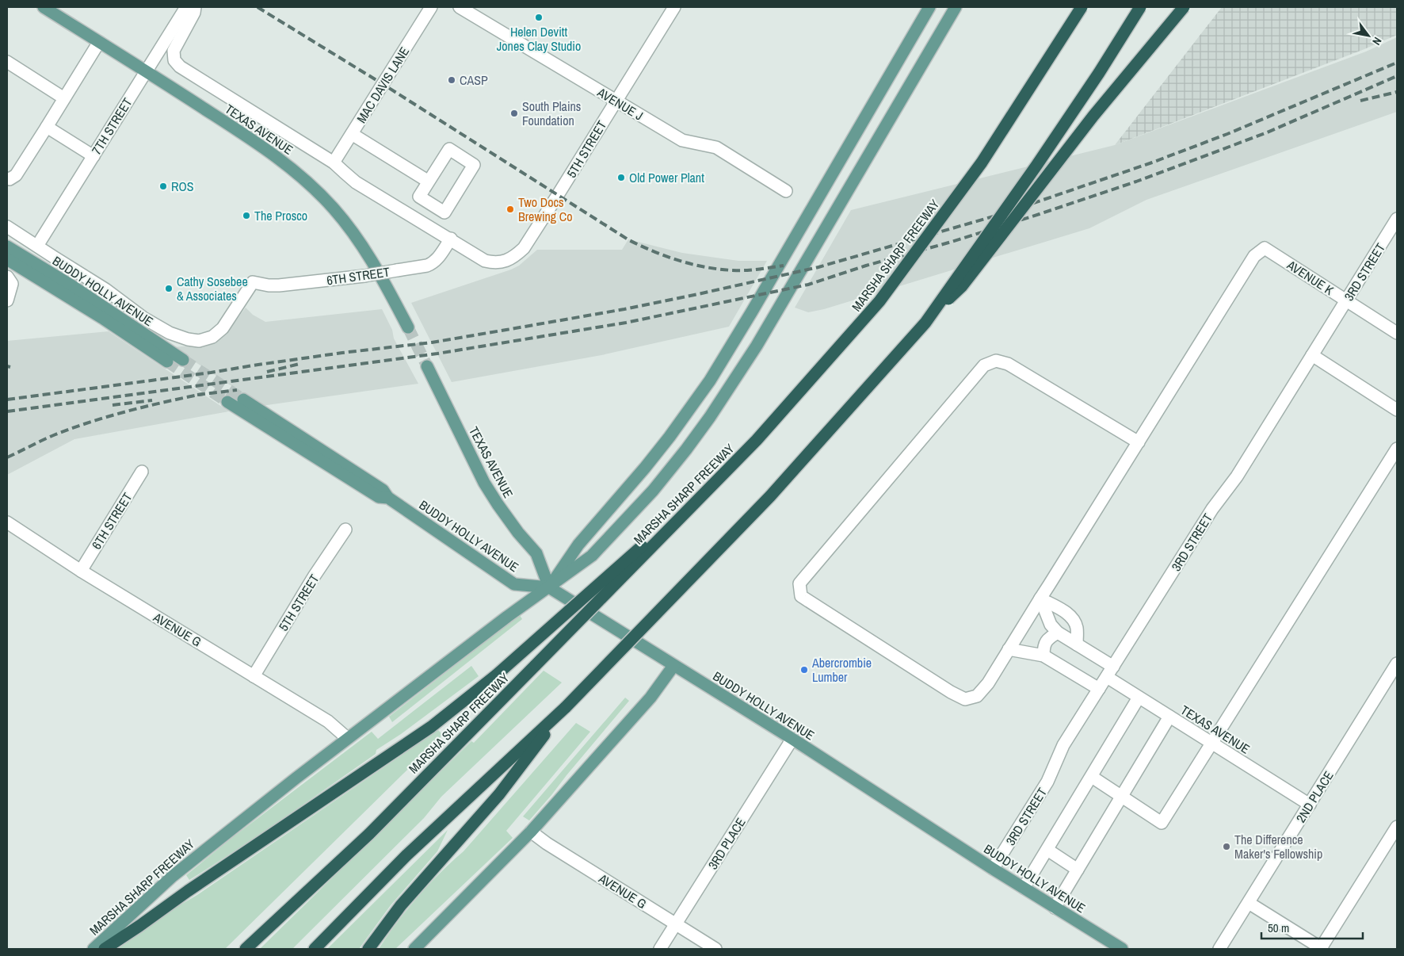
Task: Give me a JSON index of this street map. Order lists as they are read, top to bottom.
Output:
{
  "streets": {
    "highway": ["MARSHA SHARP FREEWAY"],
    "main road": ["TEXAS AVENUE", "BUDDY HOLLY AVENUE"],
    "street": [
      "MAC DAVIS LANE",
      "AVENUE J",
      "7TH STREET",
      "5TH STREET",
      "3RD STREET",
      "6TH STREET",
      "AVENUE K",
      "AVENUE G",
      "2ND PLACE",
      "3RD PLACE"
    ]
  },
  "crossings": [
    ["MAC DAVIS LANE", "TEXAS AVENUE"],
    ["AVENUE J", "5TH STREET"],
    ["7TH STREET", "TEXAS AVENUE"],
    ["7TH STREET", "6TH STREET"],
    ["TEXAS AVENUE", "5TH STREET"],
    ["TEXAS AVENUE", "MARSHA SHARP FREEWAY"],
    ["TEXAS AVENUE", "3RD STREET"],
    ["TEXAS AVENUE", "6TH STREET"],
    ["TEXAS AVENUE", "BUDDY HOLLY AVENUE"],
    ["TEXAS AVENUE", "2ND PLACE"],
    ["5TH STREET", "AVENUE G"],
    ["MARSHA SHARP FREEWAY", "BUDDY HOLLY AVENUE"],
    ["MARSHA SHARP FREEWAY", "AVENUE G"],
    ["3RD STREET", "AVENUE K"],
    ["3RD STREET", "BUDDY HOLLY AVENUE"],
    ["6TH STREET", "AVENUE G"],
    ["BUDDY HOLLY AVENUE", "3RD PLACE"],
    ["AVENUE G", "3RD PLACE"]
  ],
  "places": [
    "Helen Devitt Jones Clay Studio",
    "CASP",
    "South Plains Foundation",
    "Old Power Plant",
    "ROS",
    "Two Docs Brewing Co",
    "The Prosco",
    "Cathy Sosebee & Associates",
    "Abercrombie Lumber",
    "The Difference Maker's Fellowship"
  ],
  "scale_bar": "50 m",
  "north": "bottom right"
}
